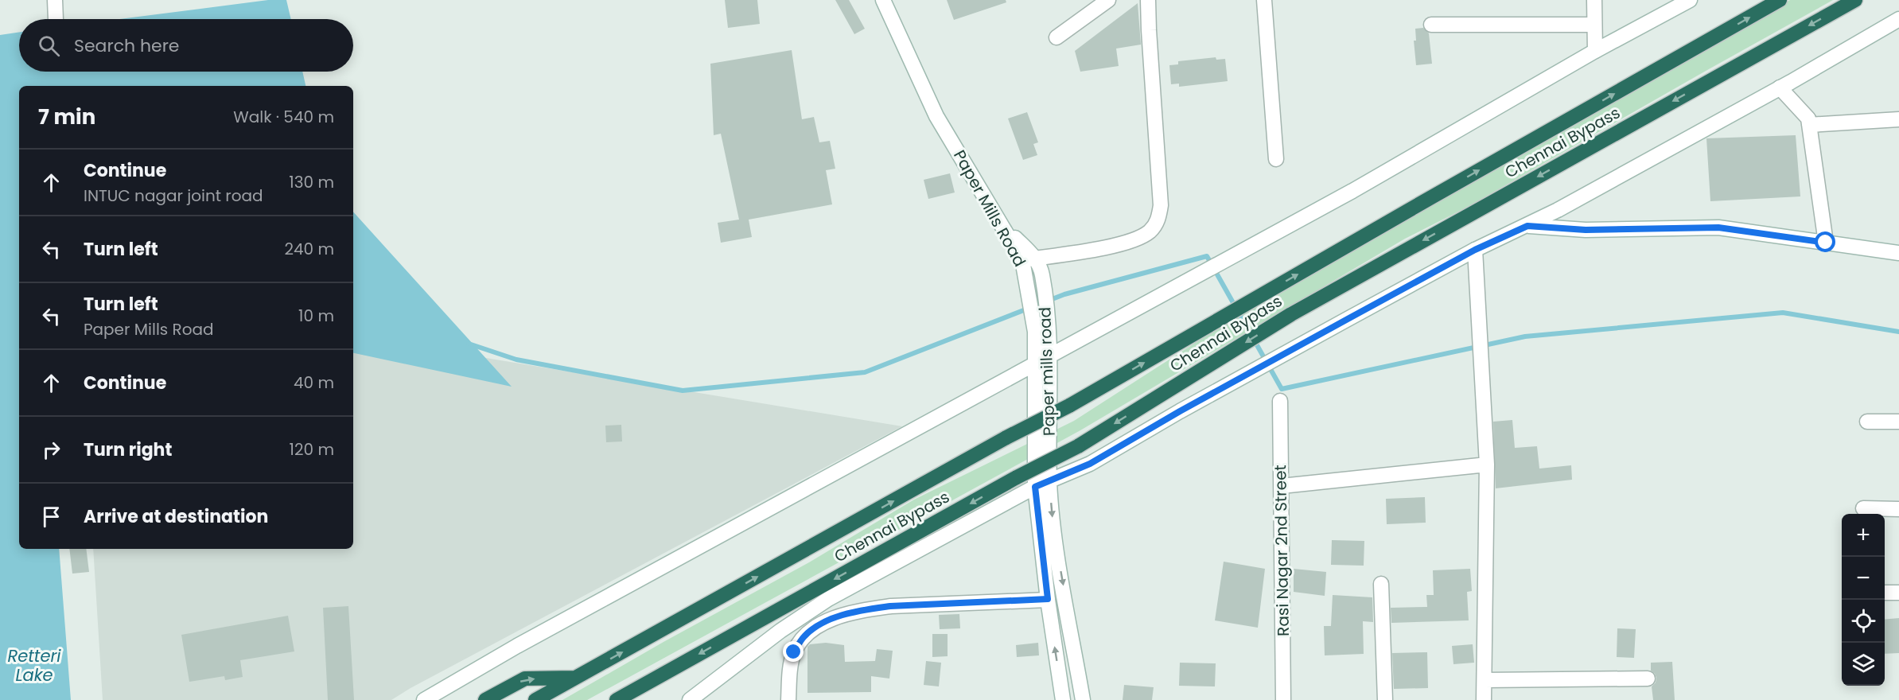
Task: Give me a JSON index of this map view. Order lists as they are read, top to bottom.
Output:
{
  "streets": {
    "highway": ["Chennai Bypass"],
    "street": ["Paper Mills Road", "Paper mills road", "Rasi Nagar 2nd Street"]
  },
  "crossings": [
    ["Paper Mills Road", "Paper mills road"]
  ],
  "one_way": ["Paper mills road"],
  "water": ["Retteri Lake"],
  "page": {
    "search": "Search here",
    "heading": ["7 min", "Walk · 540 m"],
    "list": [
      ["Continue", "INTUC nagar joint road", "130 m"],
      ["Turn left", "240 m"],
      ["Turn left", "Paper Mills Road", "10 m"],
      ["Continue", "40 m"],
      ["Turn right", "120 m"],
      "Arrive at destination"
    ],
    "map_buttons": ["+", "−"]
  }
}
